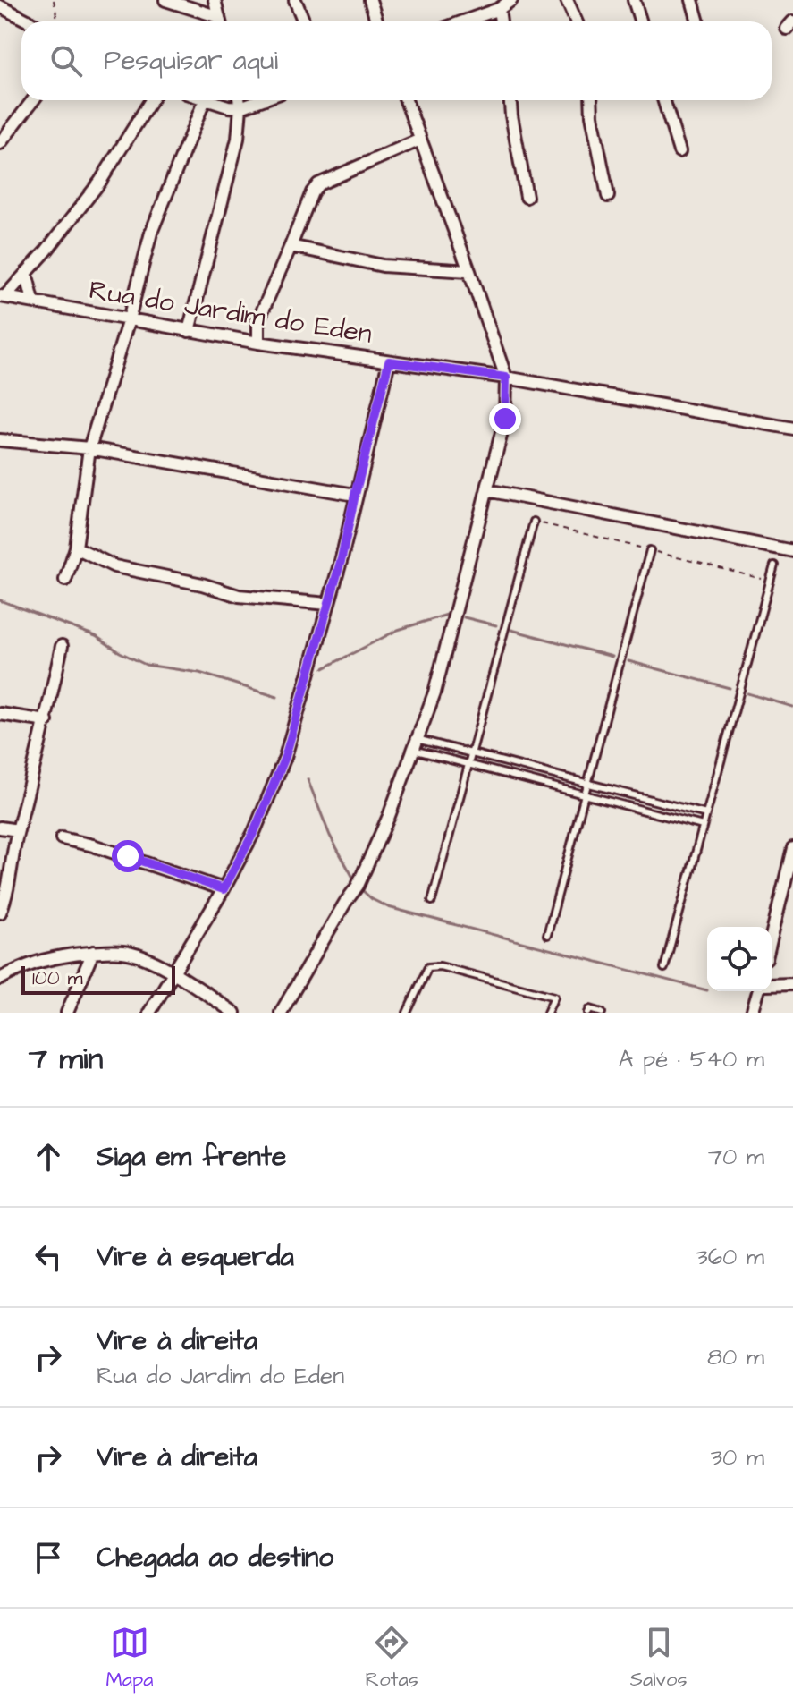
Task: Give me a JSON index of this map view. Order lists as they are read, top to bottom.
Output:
{
  "streets": {
    "street": ["Rua do Jardim do Eden"]
  },
  "scale_bar": "100 m",
  "page": {
    "search": "Pesquisar aqui",
    "scale": "100 m",
    "heading": ["7 min", "A pé · 540 m"],
    "list": [
      ["Siga em frente", "70 m"],
      ["Vire à esquerda", "360 m"],
      ["Vire à direita", "Rua do Jardim do Eden", "80 m"],
      ["Vire à direita", "30 m"],
      "Chegada ao destino"
    ],
    "nav": ["Mapa", "Rotas", "Salvos"]
  }
}
